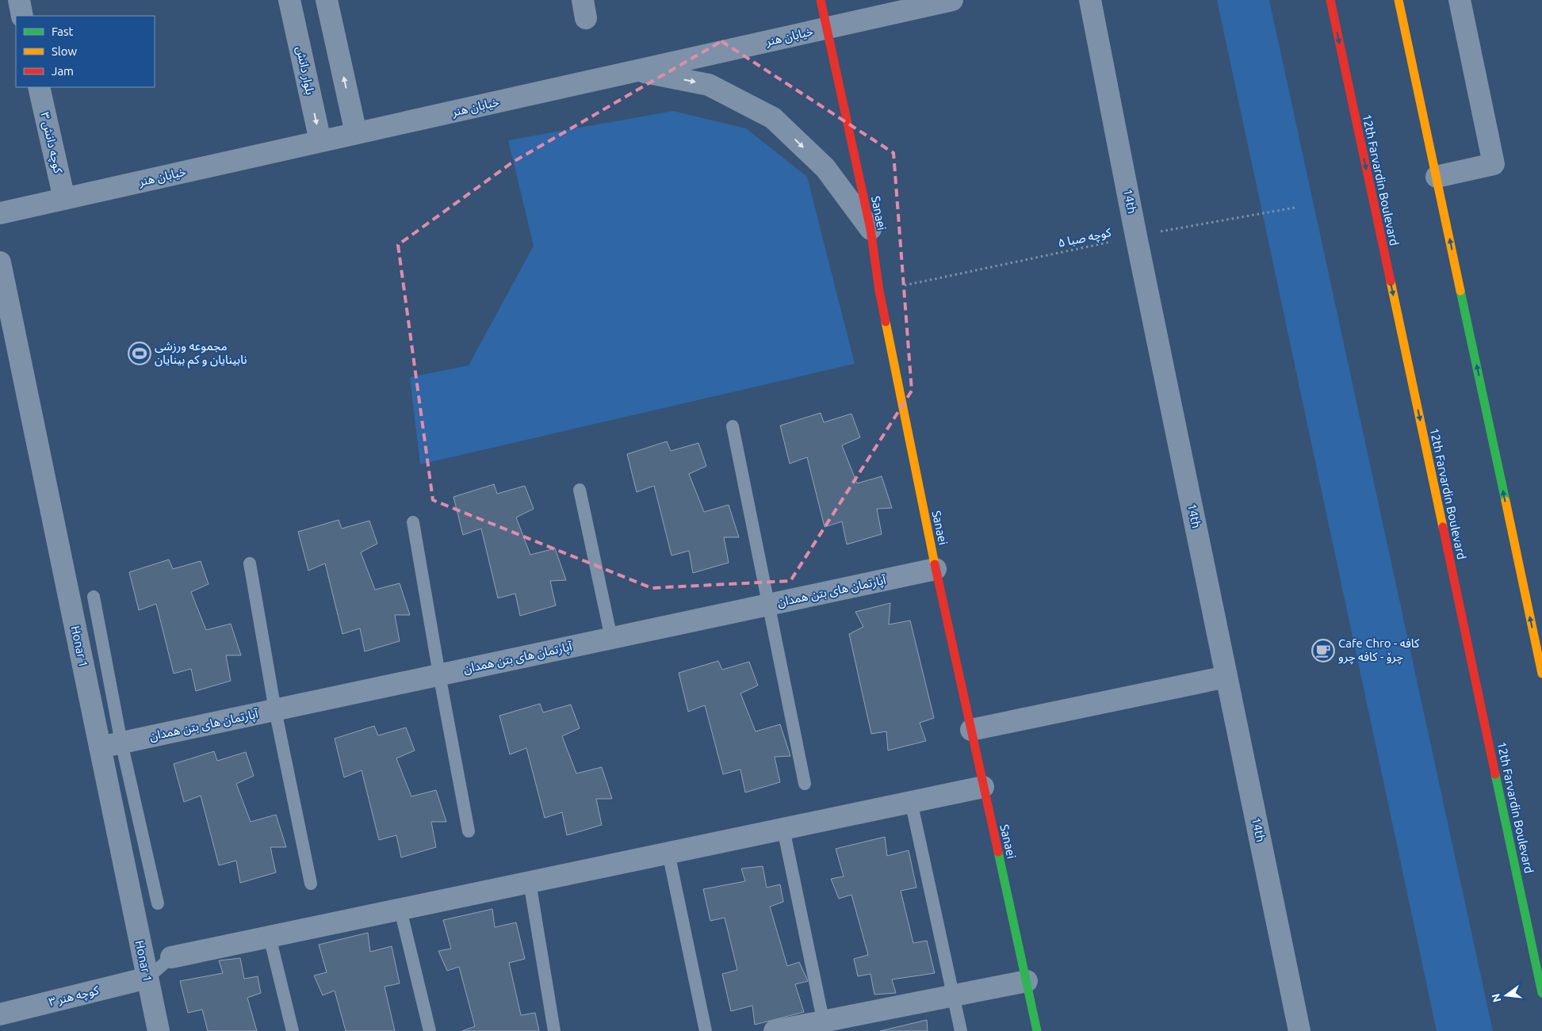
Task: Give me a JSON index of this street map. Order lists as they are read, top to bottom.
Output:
{
  "streets": {
    "main road": ["12th Farvardin Boulevard", "Sanaei"],
    "street": [
      "خیابان هنر",
      "بلوار دانش",
      "کوچه دانش ۳",
      "14th",
      "آپارتمان های بتن همدان",
      "Honar 1",
      "کوچه هنر ۳"
    ],
    "path": ["کوچه صبا ۵"]
  },
  "crossings": [
    ["خیابان هنر", "بلوار دانش"],
    ["خیابان هنر", "کوچه دانش ۳"],
    ["خیابان هنر", "Sanaei"],
    ["14th", "کوچه صبا ۵"],
    ["Sanaei", "کوچه صبا ۵"],
    ["Sanaei", "آپارتمان های بتن همدان"],
    ["آپارتمان های بتن همدان", "Honar 1"],
    ["Honar 1", "کوچه هنر ۳"]
  ],
  "places": {
    "sports": ["مجموعه ورزشی نابینایان و کم بینایان"],
    "cafe": ["Cafe Chro - کافە چرۆ - کافه چرو"]
  },
  "legend": ["Fast", "Slow", "Jam"],
  "north": "left"
}
